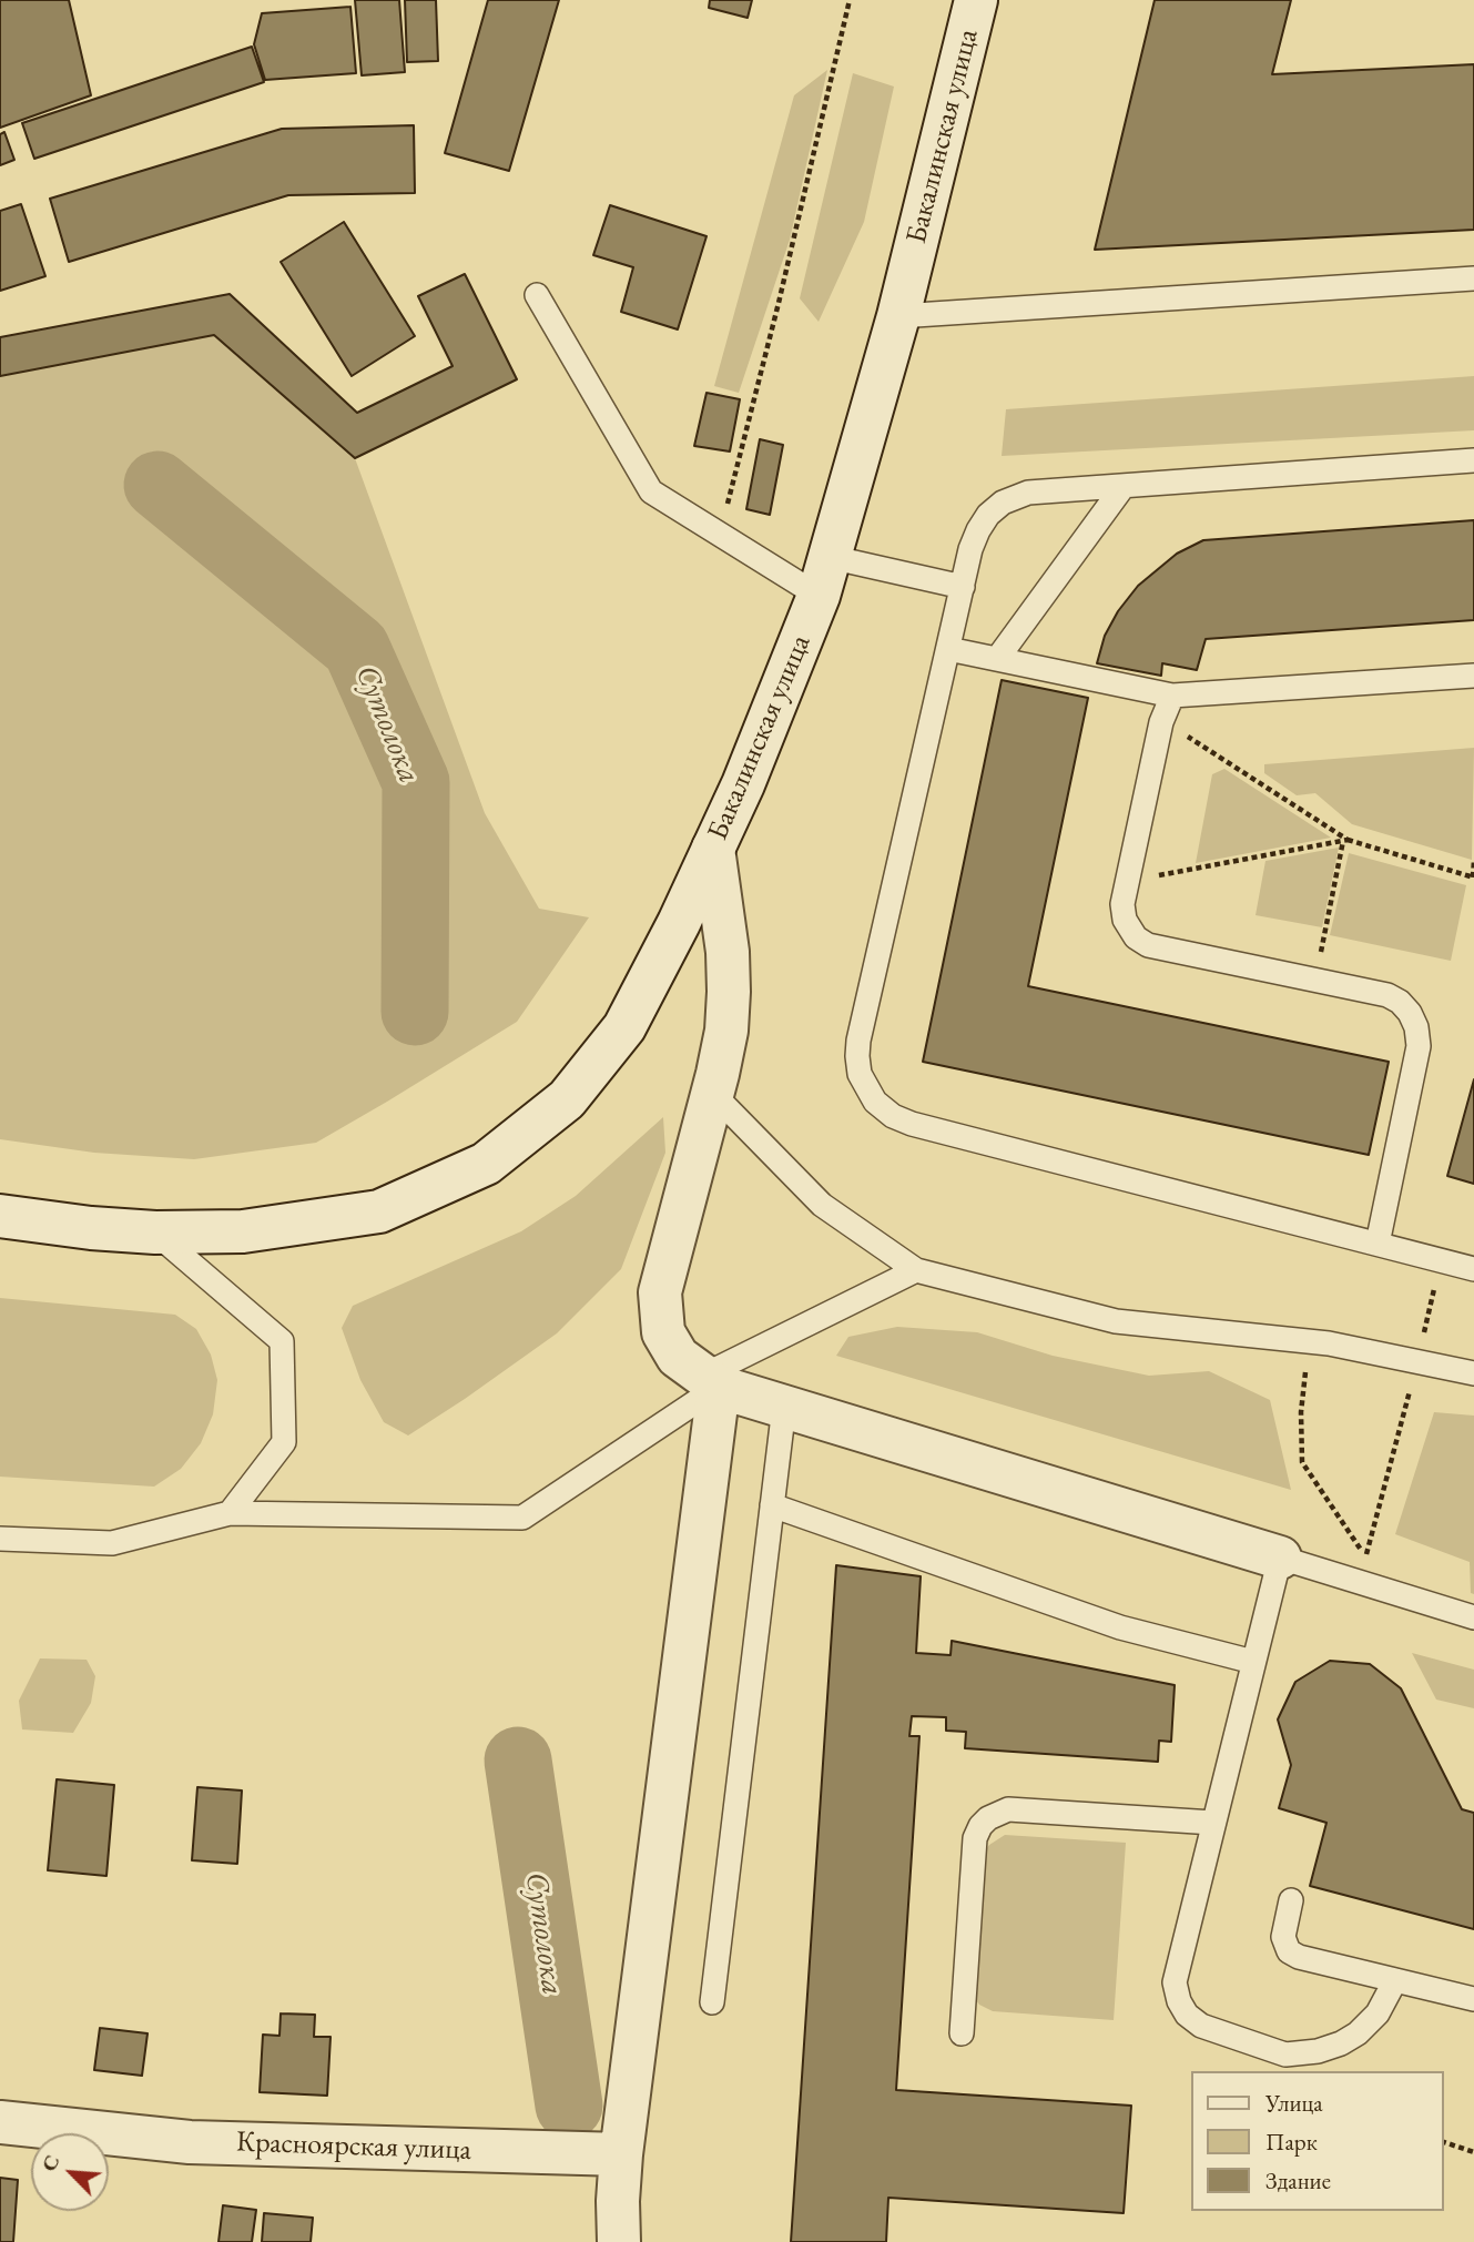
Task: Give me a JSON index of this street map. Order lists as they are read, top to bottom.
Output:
{
  "streets": {
    "street": ["Бакалинская улица", "Красноярская улица"]
  },
  "water": ["Сутолока"],
  "legend": ["Улица", "Парк", "Здание"],
  "north": "top left"
}
